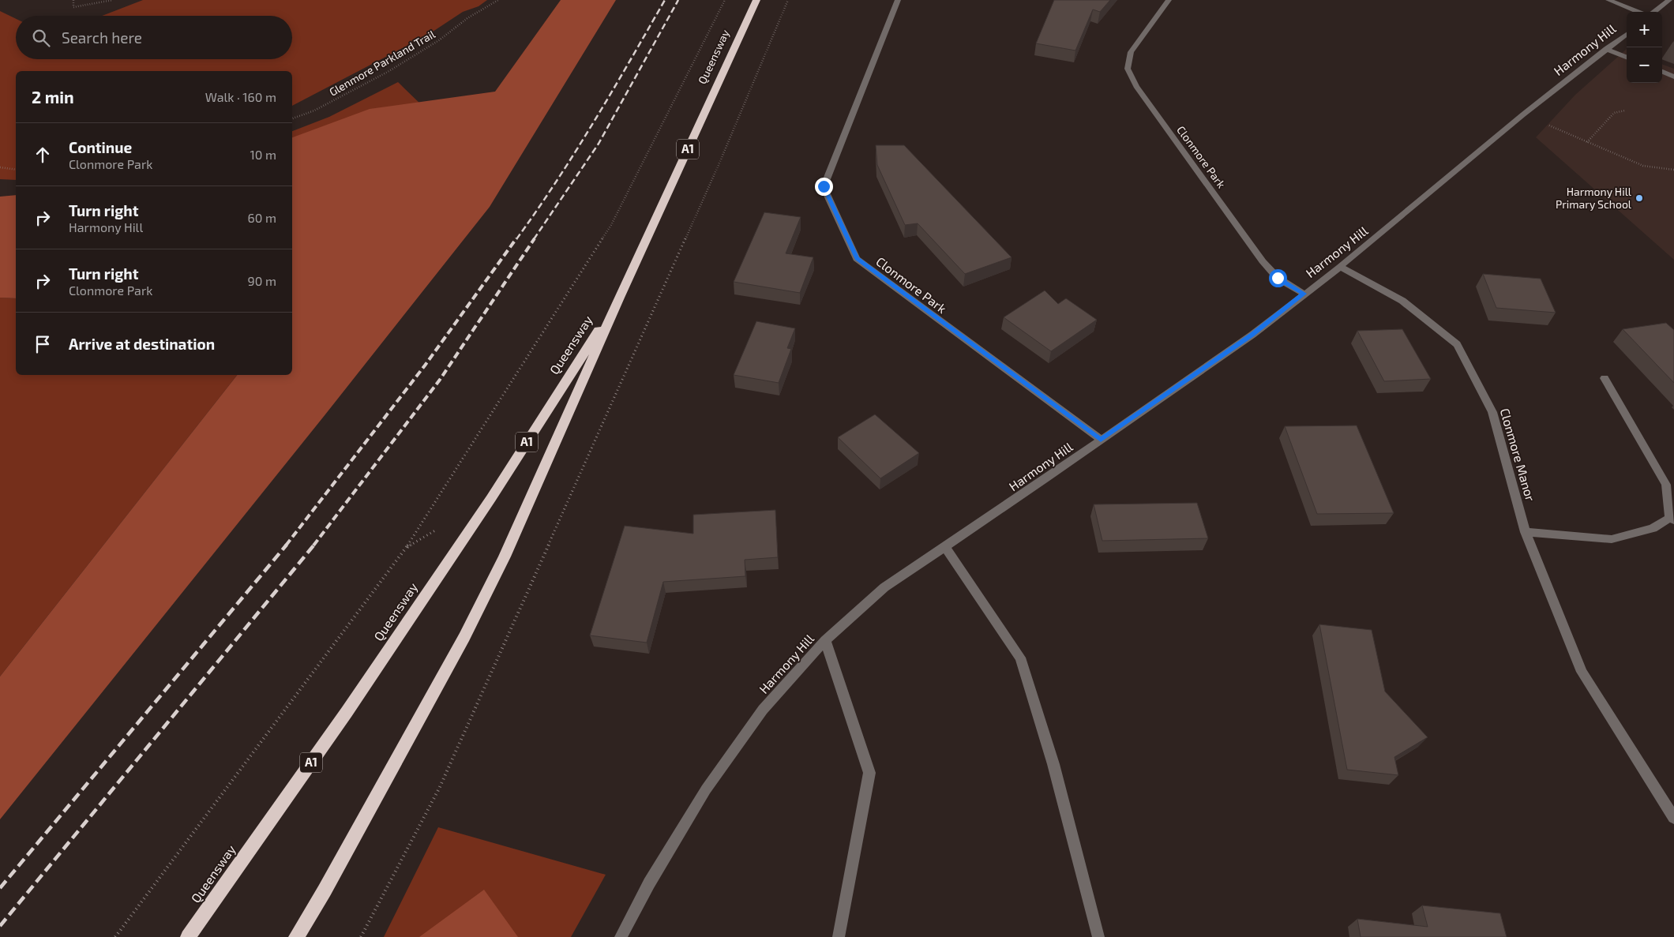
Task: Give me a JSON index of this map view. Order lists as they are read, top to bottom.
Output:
{
  "streets": {
    "highway": ["Queensway", "A1"],
    "street": ["Harmony Hill", "Clonmore Park", "Clonmore Manor"],
    "path": ["Glenmore Parkland Trail"]
  },
  "crossings": [
    ["Harmony Hill", "Clonmore Park"],
    ["Harmony Hill", "Clonmore Manor"]
  ],
  "places": ["Harmony Hill Primary School"],
  "page": {
    "map_buttons": ["+", "−"],
    "search": "Search here",
    "heading": ["2 min", "Walk · 160 m"],
    "list": [
      ["Continue", "Clonmore Park", "10 m"],
      ["Turn right", "Harmony Hill", "60 m"],
      ["Turn right", "Clonmore Park", "90 m"],
      "Arrive at destination"
    ]
  }
}
